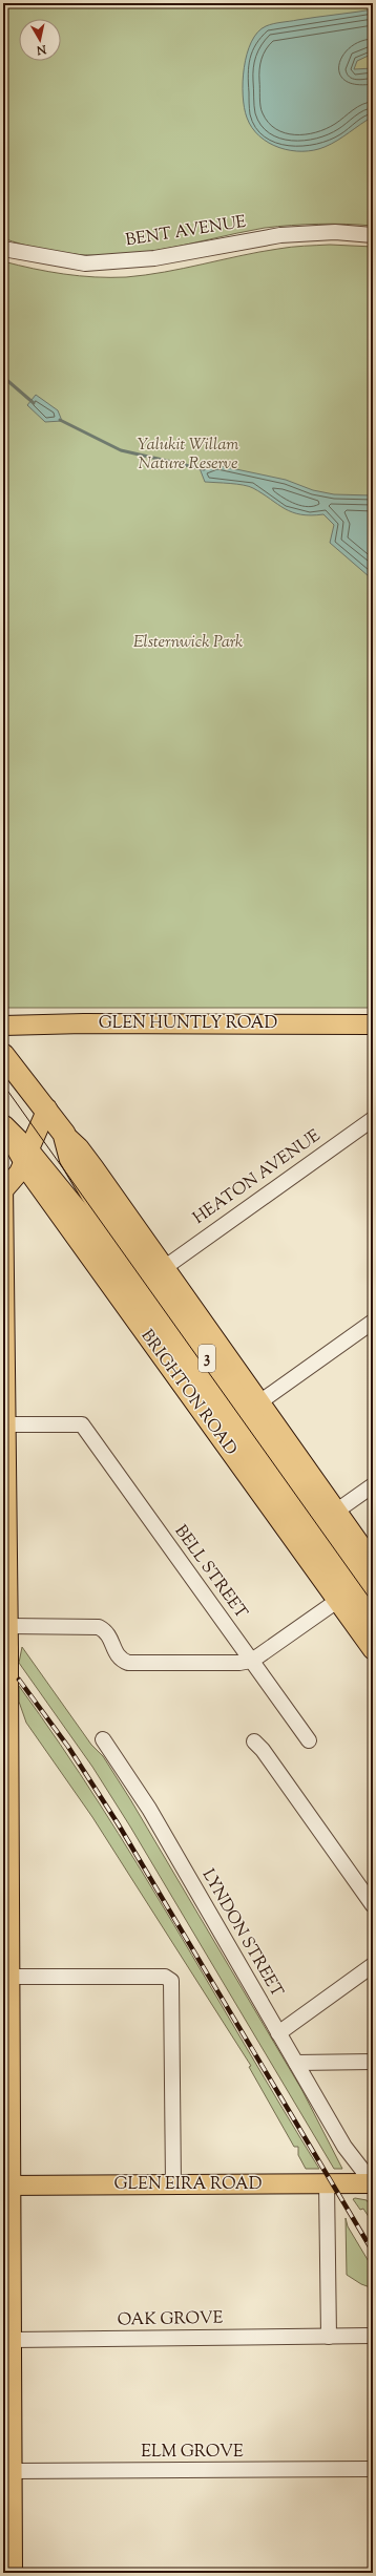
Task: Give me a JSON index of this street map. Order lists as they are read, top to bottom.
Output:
{
  "streets": {
    "highway": ["3", "BRIGHTON ROAD"],
    "main road": ["GLEN HUNTLY ROAD", "GLEN EIRA ROAD"],
    "street": [
      "BENT AVENUE",
      "HEATON AVENUE",
      "BELL STREET",
      "LYNDON STREET",
      "OAK GROVE",
      "ELM GROVE"
    ]
  },
  "crossings": [
    ["HEATON AVENUE", "BRIGHTON ROAD"],
    ["LYNDON STREET", "GLEN EIRA ROAD"]
  ],
  "parks": ["Yalukit Willam Nature Reserve", "Elsternwick Park"],
  "north": "bottom"
}
